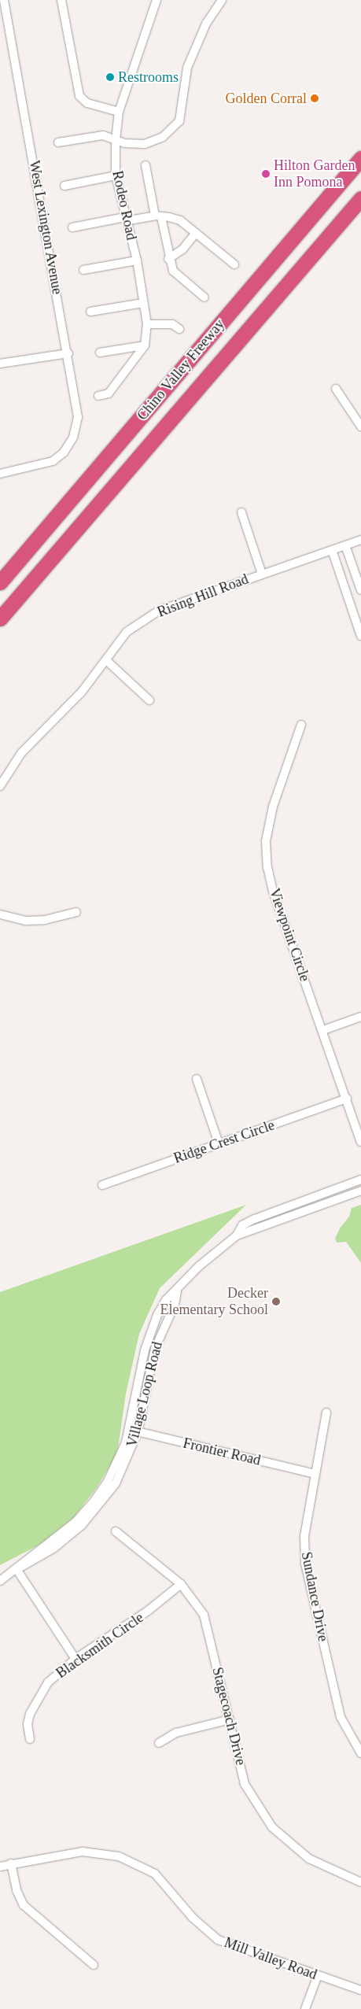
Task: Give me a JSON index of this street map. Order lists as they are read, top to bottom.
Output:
{
  "streets": {
    "highway": ["Chino Valley Freeway"],
    "street": [
      "Rodeo Road",
      "West Lexington Avenue",
      "Rising Hill Road",
      "Viewpoint Circle",
      "Ridge Crest Circle",
      "Village Loop Road",
      "Frontier Road",
      "Sundance Drive",
      "Blacksmith Circle",
      "Stagecoach Drive",
      "Mill Valley Road"
    ]
  },
  "crossings": [
    ["Viewpoint Circle", "Ridge Crest Circle"],
    ["Village Loop Road", "Frontier Road"],
    ["Frontier Road", "Sundance Drive"],
    ["Blacksmith Circle", "Stagecoach Drive"]
  ],
  "places": [
    "Restrooms",
    "Golden Corral",
    "Hilton Garden Inn Pomona",
    "Decker Elementary School"
  ]
}
